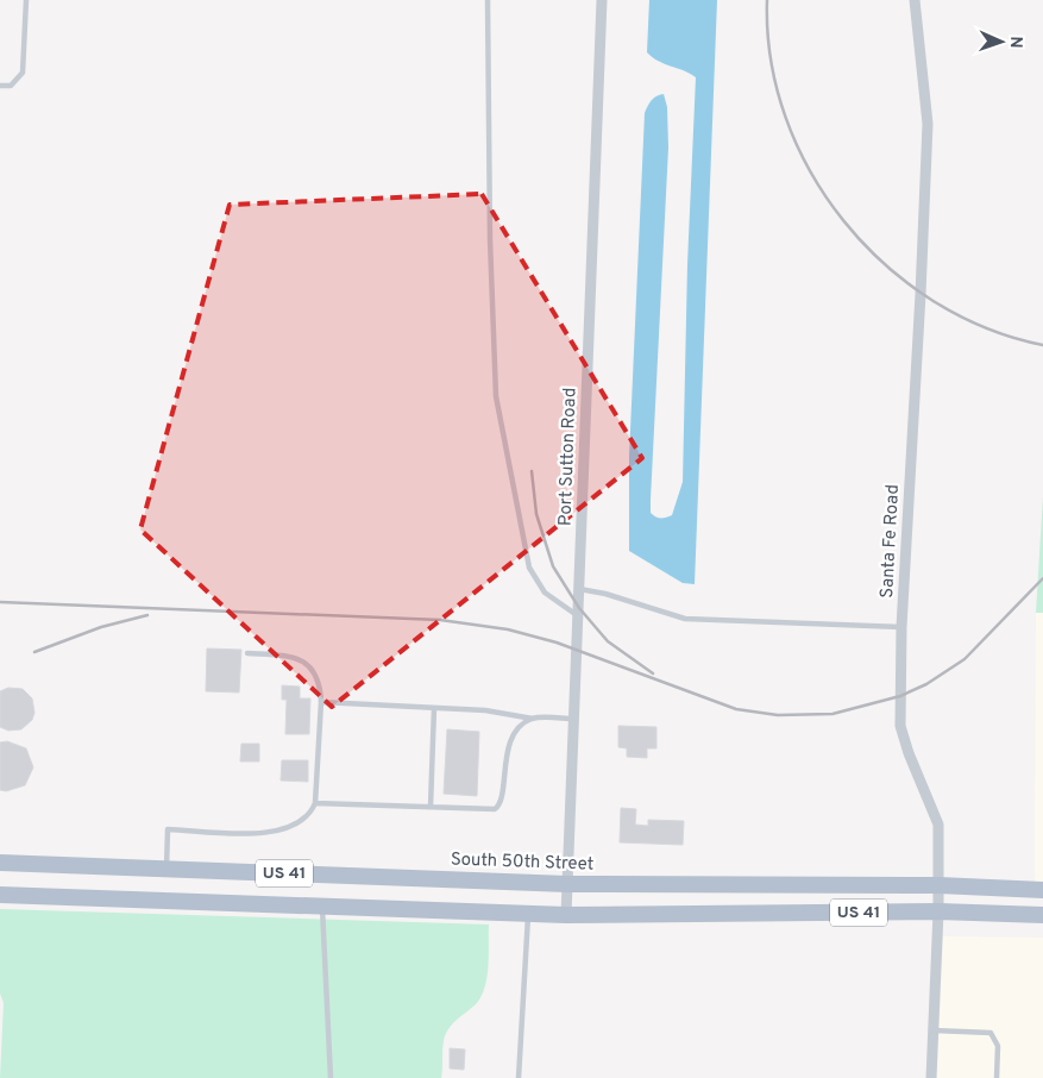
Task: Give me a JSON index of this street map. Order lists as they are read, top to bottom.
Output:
{
  "streets": {
    "main road": ["South 50th Street", "US 41"],
    "street": ["Port Sutton Road", "Santa Fe Road"]
  },
  "crossings": [
    ["Port Sutton Road", "South 50th Street"],
    ["Port Sutton Road", "US 41"],
    ["Santa Fe Road", "South 50th Street"],
    ["Santa Fe Road", "US 41"]
  ],
  "north": "right"
}
